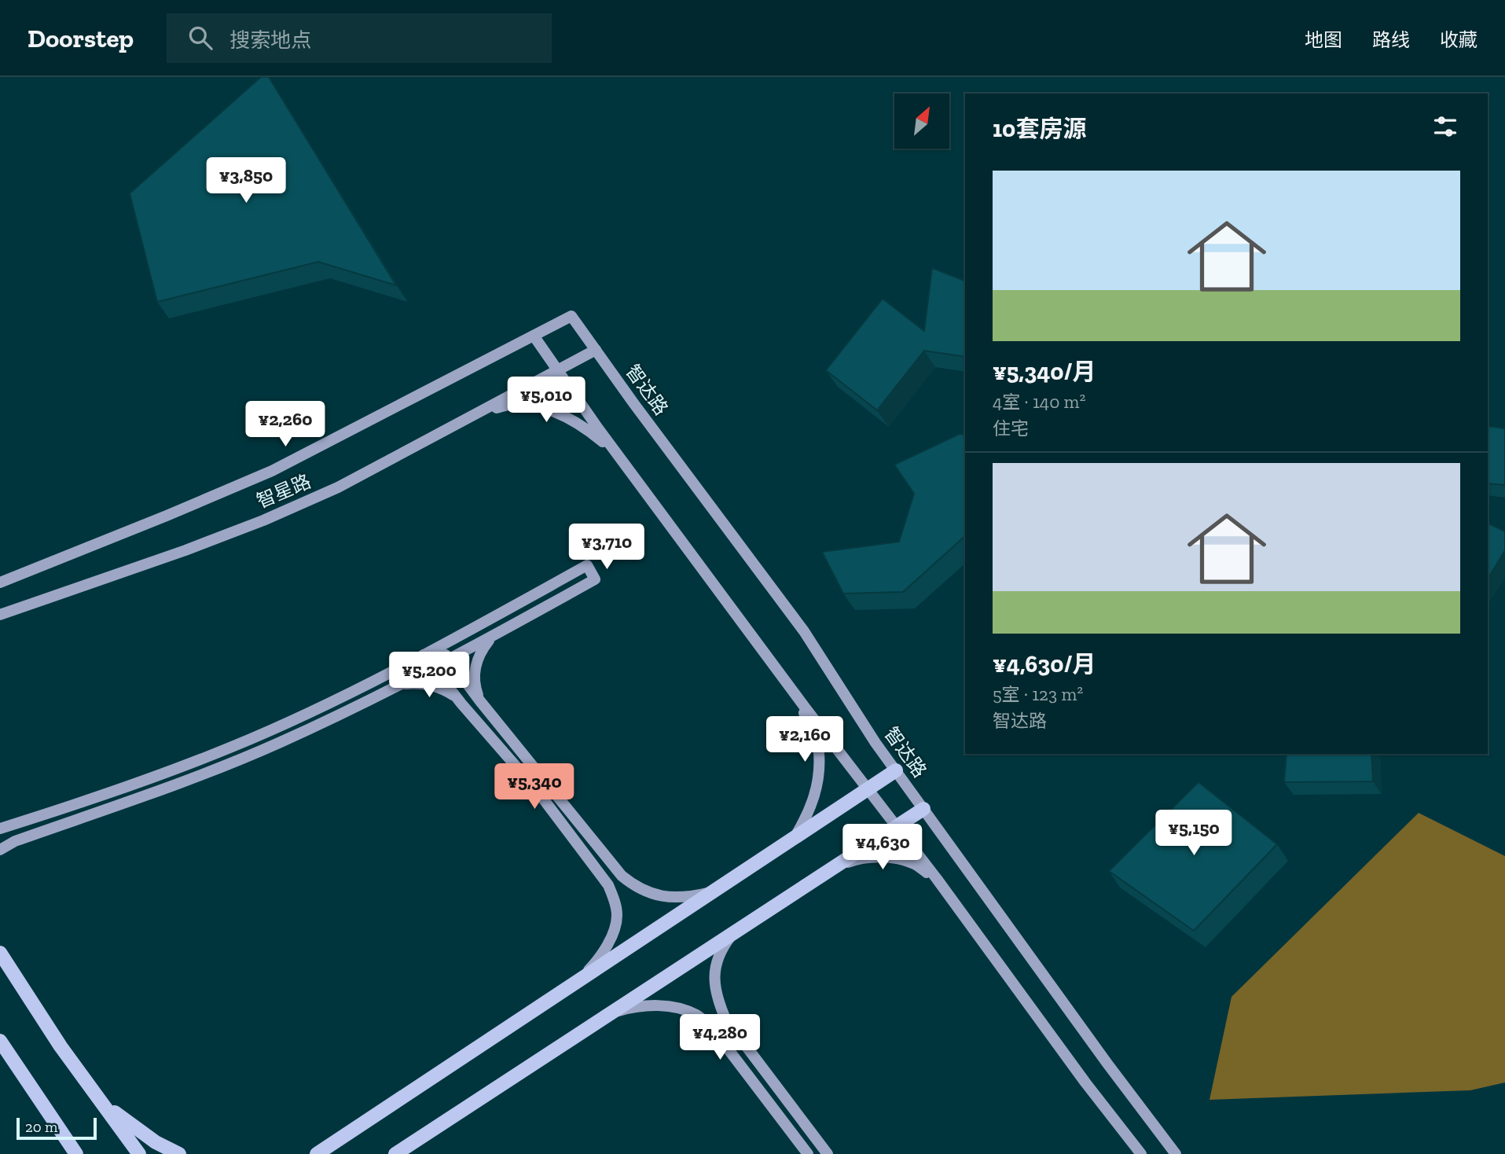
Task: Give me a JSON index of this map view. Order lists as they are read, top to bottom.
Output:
{
  "streets": {
    "main road": ["智达路", "智星路"]
  },
  "crossings": [
    ["智达路", "智星路"]
  ],
  "scale_bar": "20 m",
  "north": "top right",
  "page": {
    "header": "Doorstep",
    "search": "搜索地点",
    "nav": ["地图", "路线", "收藏"],
    "heading": "10套房源",
    "price": [
      "¥3,850",
      "¥5,010",
      "¥2,260",
      "¥3,710",
      "¥5,200",
      "¥2,160",
      "¥5,340",
      "¥5,150",
      "¥4,630",
      "¥4,280"
    ],
    "list": [
      {
        "name": "¥5,340/月",
        "note": "4室 · 140 m² · 住宅"
      },
      {
        "name": "¥4,630/月",
        "note": "5室 · 123 m² · 智达路"
      }
    ],
    "scale": "20 m"
  }
}
